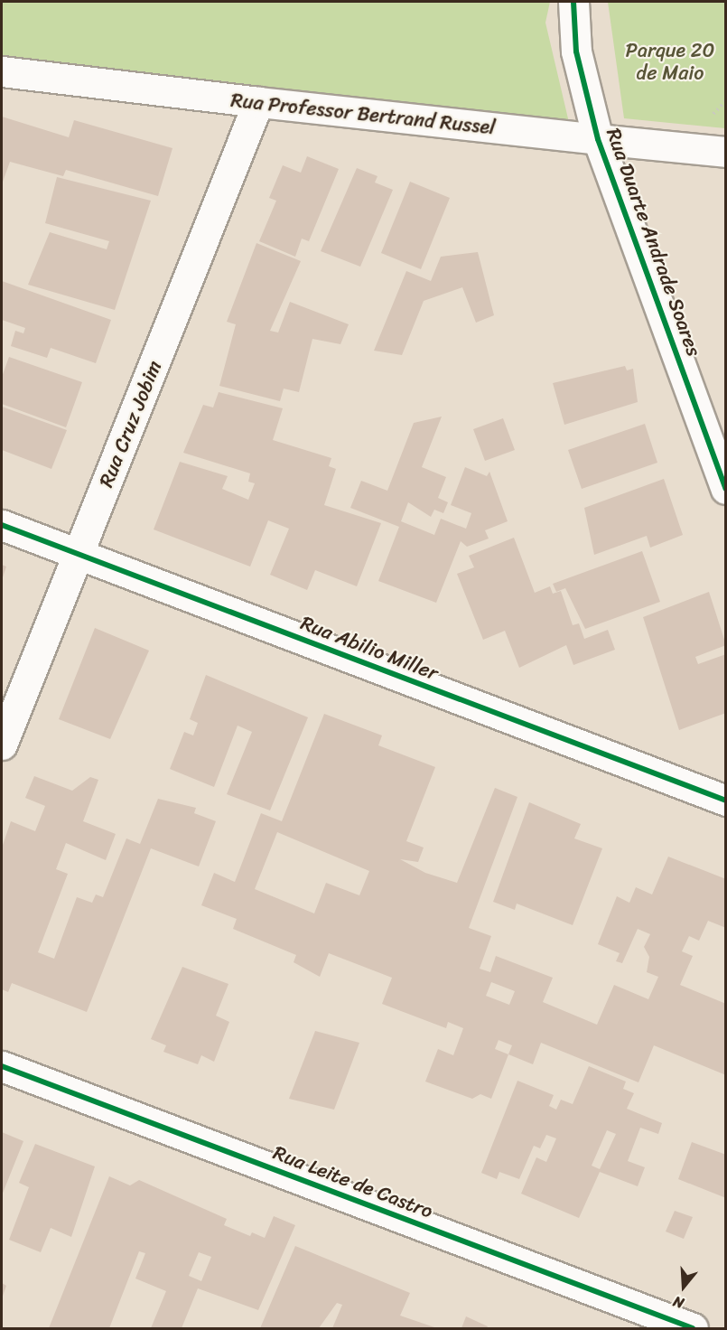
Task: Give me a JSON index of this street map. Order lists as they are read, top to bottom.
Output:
{
  "streets": {
    "street": [
      "Rua Professor Bertrand Russel",
      "Rua Duarte Andrade Soares",
      "Rua Cruz Jobim",
      "Rua Abilio Miller",
      "Rua Leite de Castro"
    ]
  },
  "crossings": [
    ["Rua Professor Bertrand Russel", "Rua Duarte Andrade Soares"],
    ["Rua Professor Bertrand Russel", "Rua Cruz Jobim"],
    ["Rua Cruz Jobim", "Rua Abilio Miller"]
  ],
  "parks": ["Parque 20 de Maio"],
  "north": "bottom"
}
